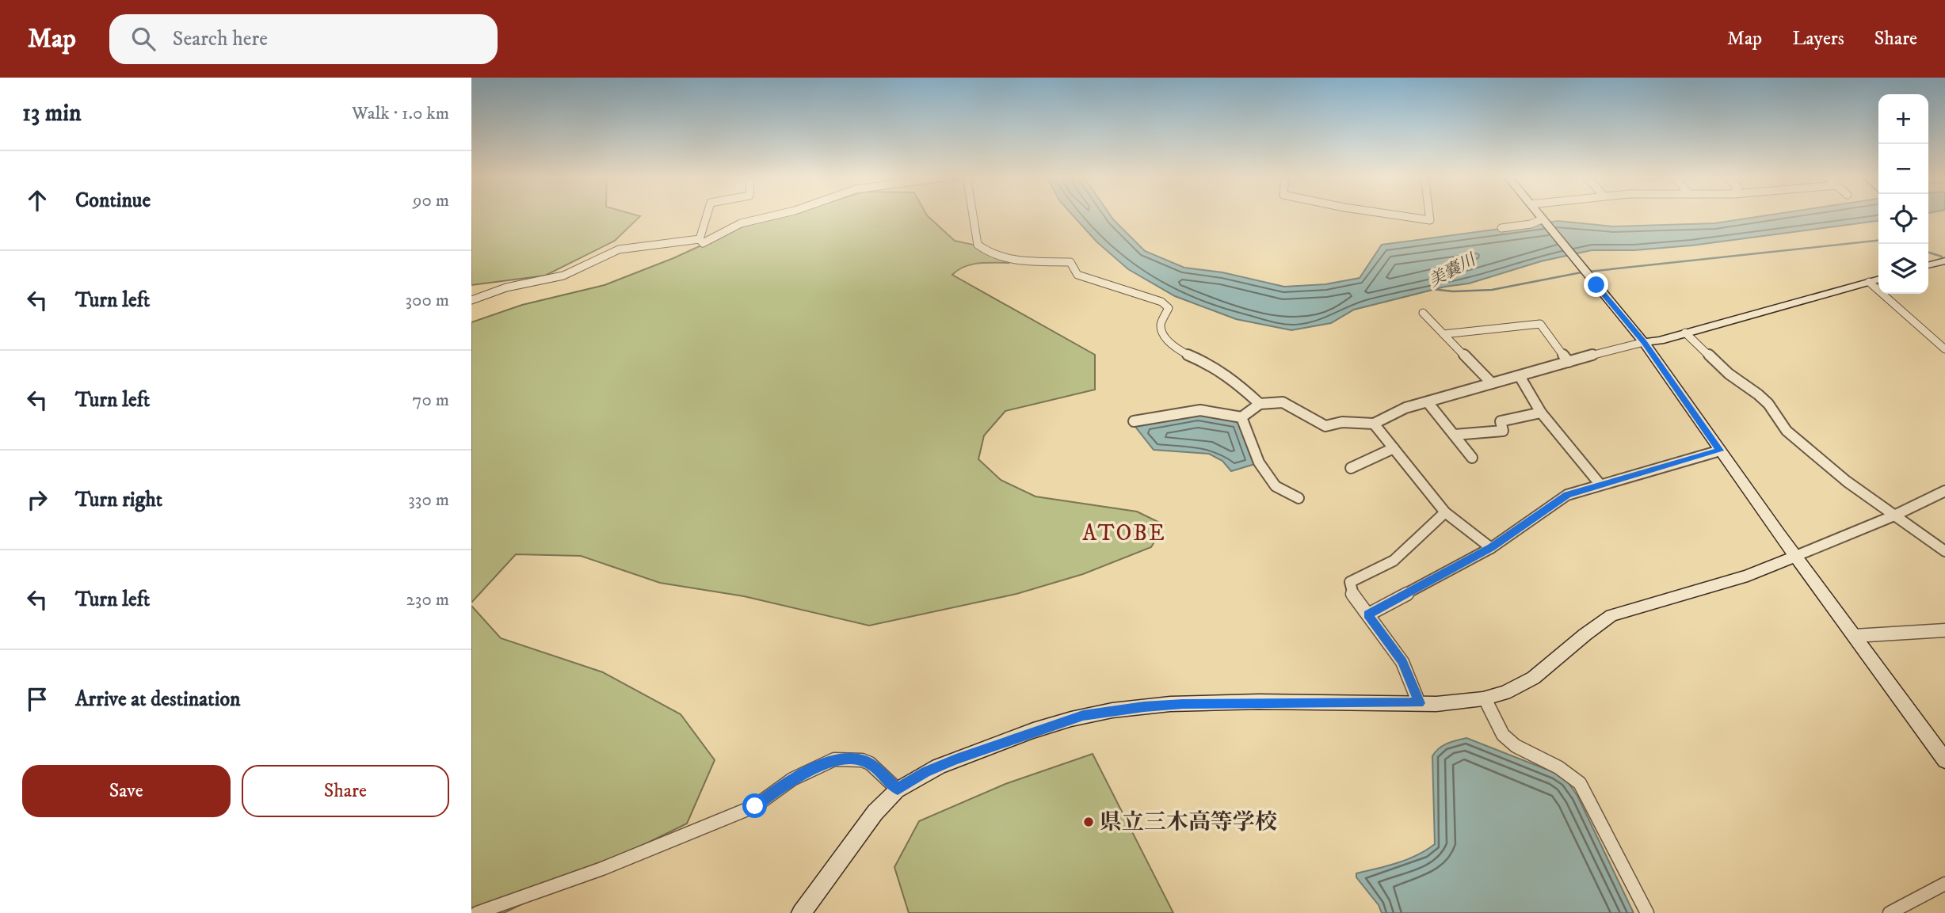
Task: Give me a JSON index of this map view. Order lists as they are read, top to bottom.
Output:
{
  "districts": ["ATOBE"],
  "water": ["美嚢川"],
  "places": ["県立三木高等学校"],
  "page": {
    "header": "Map",
    "search": "Search here",
    "nav": ["Map", "Layers", "Share"],
    "heading": ["13 min", "Walk · 1.0 km"],
    "map_buttons": ["+", "−"],
    "list": [
      ["Continue", "90 m"],
      ["Turn left", "300 m"],
      ["Turn left", "70 m"],
      ["Turn right", "330 m"],
      ["Turn left", "230 m"],
      "Arrive at destination"
    ],
    "buttons": ["Save", "Share"]
  }
}
